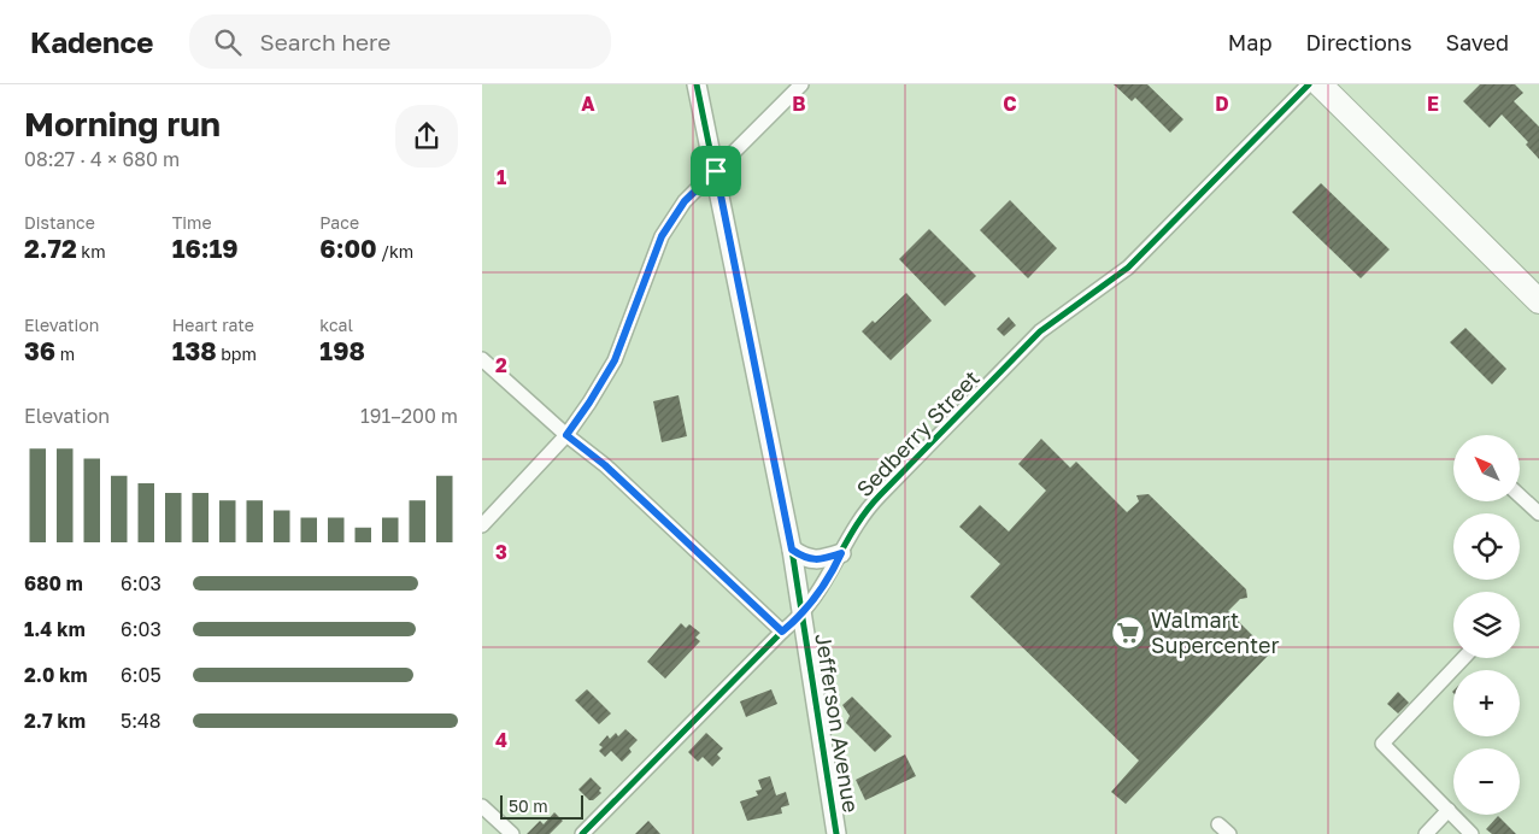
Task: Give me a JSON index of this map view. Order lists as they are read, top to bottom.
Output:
{
  "streets": {
    "street": ["Sedberry Street", "Jefferson Avenue"]
  },
  "crossings": [
    ["Sedberry Street", "Jefferson Avenue"]
  ],
  "places": {
    "supermarket": ["Walmart Supercenter"]
  },
  "scale_bar": "50 m",
  "north": "top left",
  "page": {
    "header": "Kadence",
    "search": "Search here",
    "nav": ["Map", "Directions", "Saved"],
    "heading": ["Morning run", "08:27 · 4 × 680 m"],
    "stats": [
      ["Distance", "2.72 km"],
      ["Time", "16:19"],
      ["Pace", "6:00 /km"],
      ["Elevation", "36 m"],
      ["Heart rate", "138 bpm"],
      ["kcal", "198"]
    ],
    "chart": ["Elevation", "191–200 m"],
    "map_buttons": ["+", "−"],
    "list": [
      {
        "name": "680 m",
        "note": "6:03"
      },
      {
        "name": "1.4 km",
        "note": "6:03"
      },
      {
        "name": "2.0 km",
        "note": "6:05"
      },
      {
        "name": "2.7 km",
        "note": "5:48"
      }
    ],
    "scale": "50 m"
  },
  "grid": {
    "columns": [
      "A",
      "B",
      "C",
      "D",
      "E"
    ],
    "rows": [
      "1",
      "2",
      "3",
      "4"
    ]
  }
}
